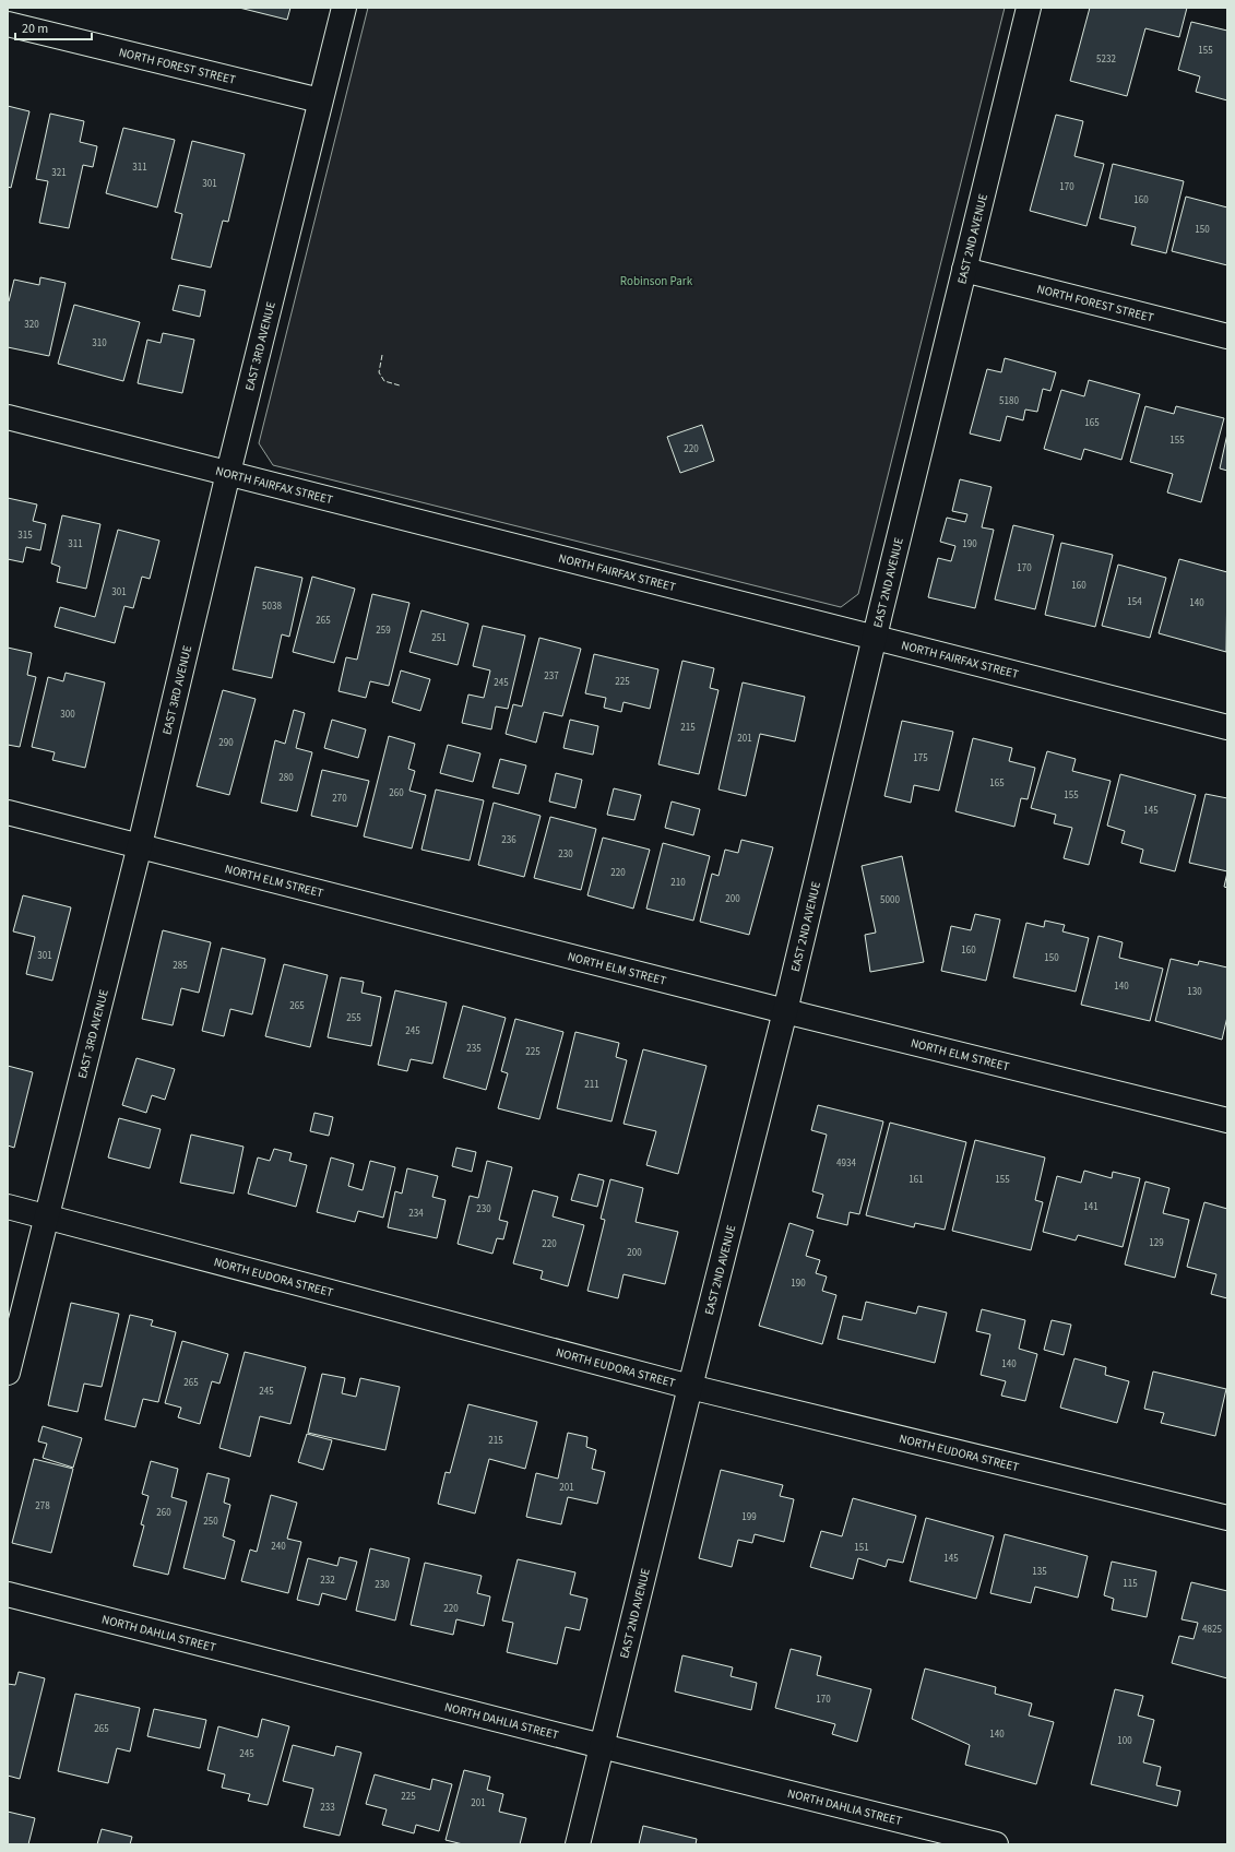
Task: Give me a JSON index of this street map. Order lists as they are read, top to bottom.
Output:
{
  "streets": {
    "street": [
      "NORTH FOREST STREET",
      "EAST 2ND AVENUE",
      "EAST 3RD AVENUE",
      "NORTH FAIRFAX STREET",
      "NORTH ELM STREET",
      "NORTH EUDORA STREET",
      "NORTH DAHLIA STREET"
    ]
  },
  "crossings": [
    ["NORTH FOREST STREET", "EAST 2ND AVENUE"],
    ["NORTH FOREST STREET", "EAST 3RD AVENUE"],
    ["EAST 2ND AVENUE", "NORTH FAIRFAX STREET"],
    ["EAST 2ND AVENUE", "NORTH ELM STREET"],
    ["EAST 2ND AVENUE", "NORTH EUDORA STREET"],
    ["EAST 2ND AVENUE", "NORTH DAHLIA STREET"],
    ["EAST 3RD AVENUE", "NORTH FAIRFAX STREET"],
    ["EAST 3RD AVENUE", "NORTH ELM STREET"],
    ["EAST 3RD AVENUE", "NORTH EUDORA STREET"]
  ],
  "parks": ["Robinson Park"],
  "house_numbers": [
    "155",
    "5232",
    "311",
    "321",
    "301",
    "170",
    "160",
    "150",
    "320",
    "310",
    "5180",
    "165",
    "155",
    "220",
    "315",
    "311",
    "190",
    "170",
    "160",
    "301",
    "154",
    "140",
    "5038",
    "265",
    "259",
    "251",
    "237",
    "225",
    "245",
    "300",
    "215",
    "201",
    "290",
    "175",
    "280",
    "165",
    "260",
    "155",
    "270",
    "145",
    "236",
    "230",
    "220",
    "210",
    "200",
    "5000",
    "160",
    "301",
    "150",
    "285",
    "140",
    "130",
    "265",
    "255",
    "245",
    "235",
    "225",
    "211",
    "4934",
    "161",
    "155",
    "141",
    "230",
    "234",
    "129",
    "220",
    "200",
    "190",
    "140",
    "265",
    "245",
    "215",
    "201",
    "278",
    "260",
    "199",
    "250",
    "240",
    "151",
    "145",
    "135",
    "232",
    "115",
    "230",
    "220",
    "4825",
    "170",
    "265",
    "140",
    "100",
    "245",
    "225",
    "201",
    "233"
  ],
  "scale_bar": "20 m"
}
